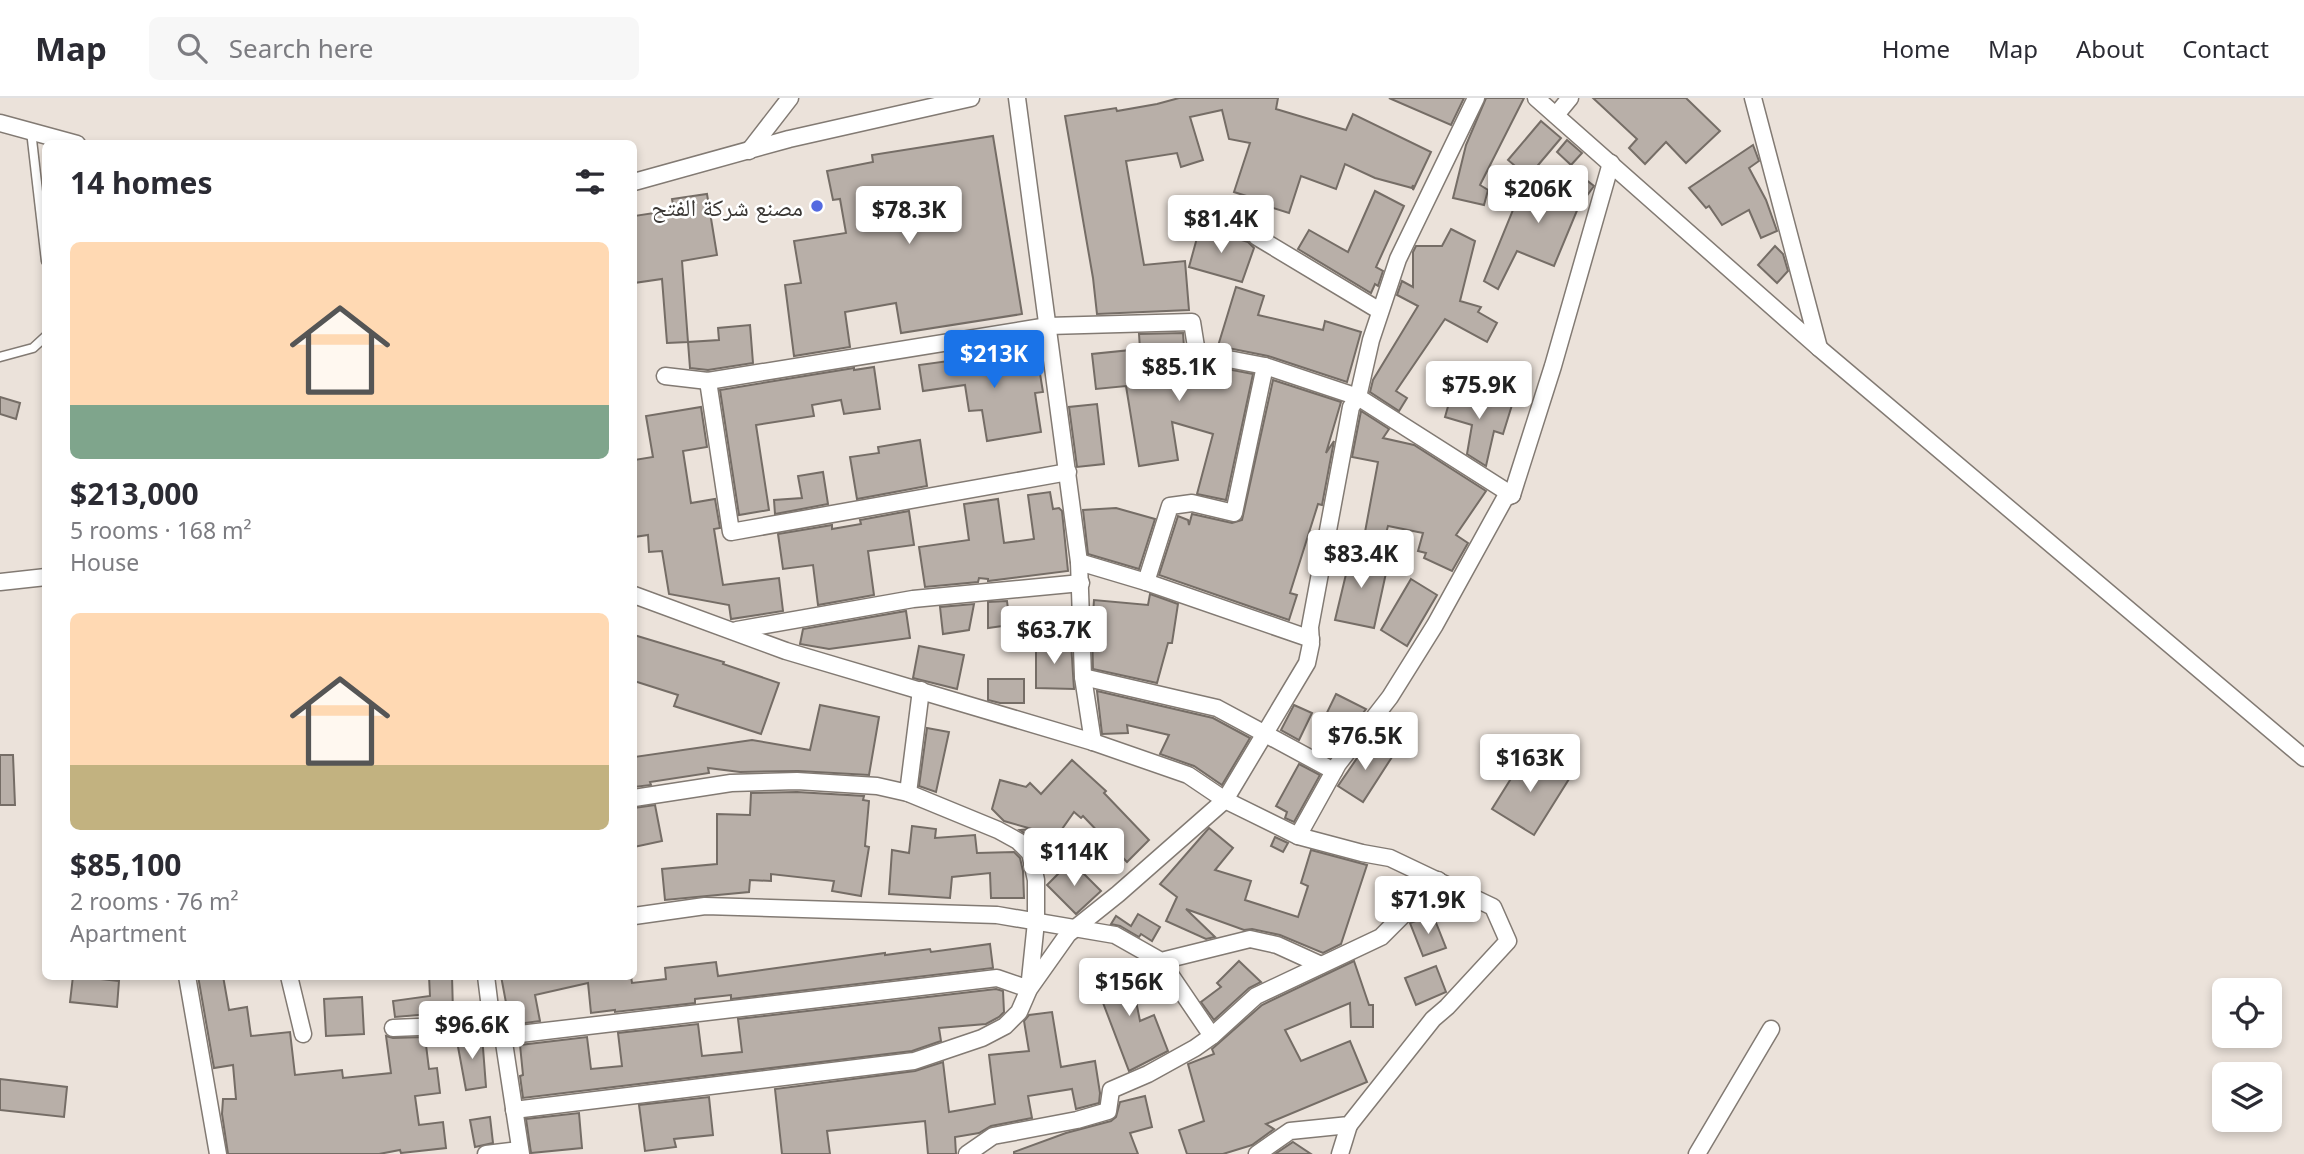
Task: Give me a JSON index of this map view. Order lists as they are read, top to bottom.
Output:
{
  "places": ["مصنع شركة الفتح"],
  "page": {
    "header": "Map",
    "search": "Search here",
    "nav": [
      "Home",
      "Map",
      "About",
      "Contact"
    ],
    "heading": "14 homes",
    "price": [
      "$206K",
      "$78.3K",
      "$81.4K",
      "$213K",
      "$85.1K",
      "$75.9K",
      "$83.4K",
      "$63.7K",
      "$76.5K",
      "$163K",
      "$114K",
      "$71.9K",
      "$156K",
      "$96.6K"
    ],
    "list": [
      {
        "name": "$213,000",
        "note": "5 rooms · 168 m² · House"
      },
      {
        "name": "$85,100",
        "note": "2 rooms · 76 m² · Apartment"
      }
    ]
  }
}
